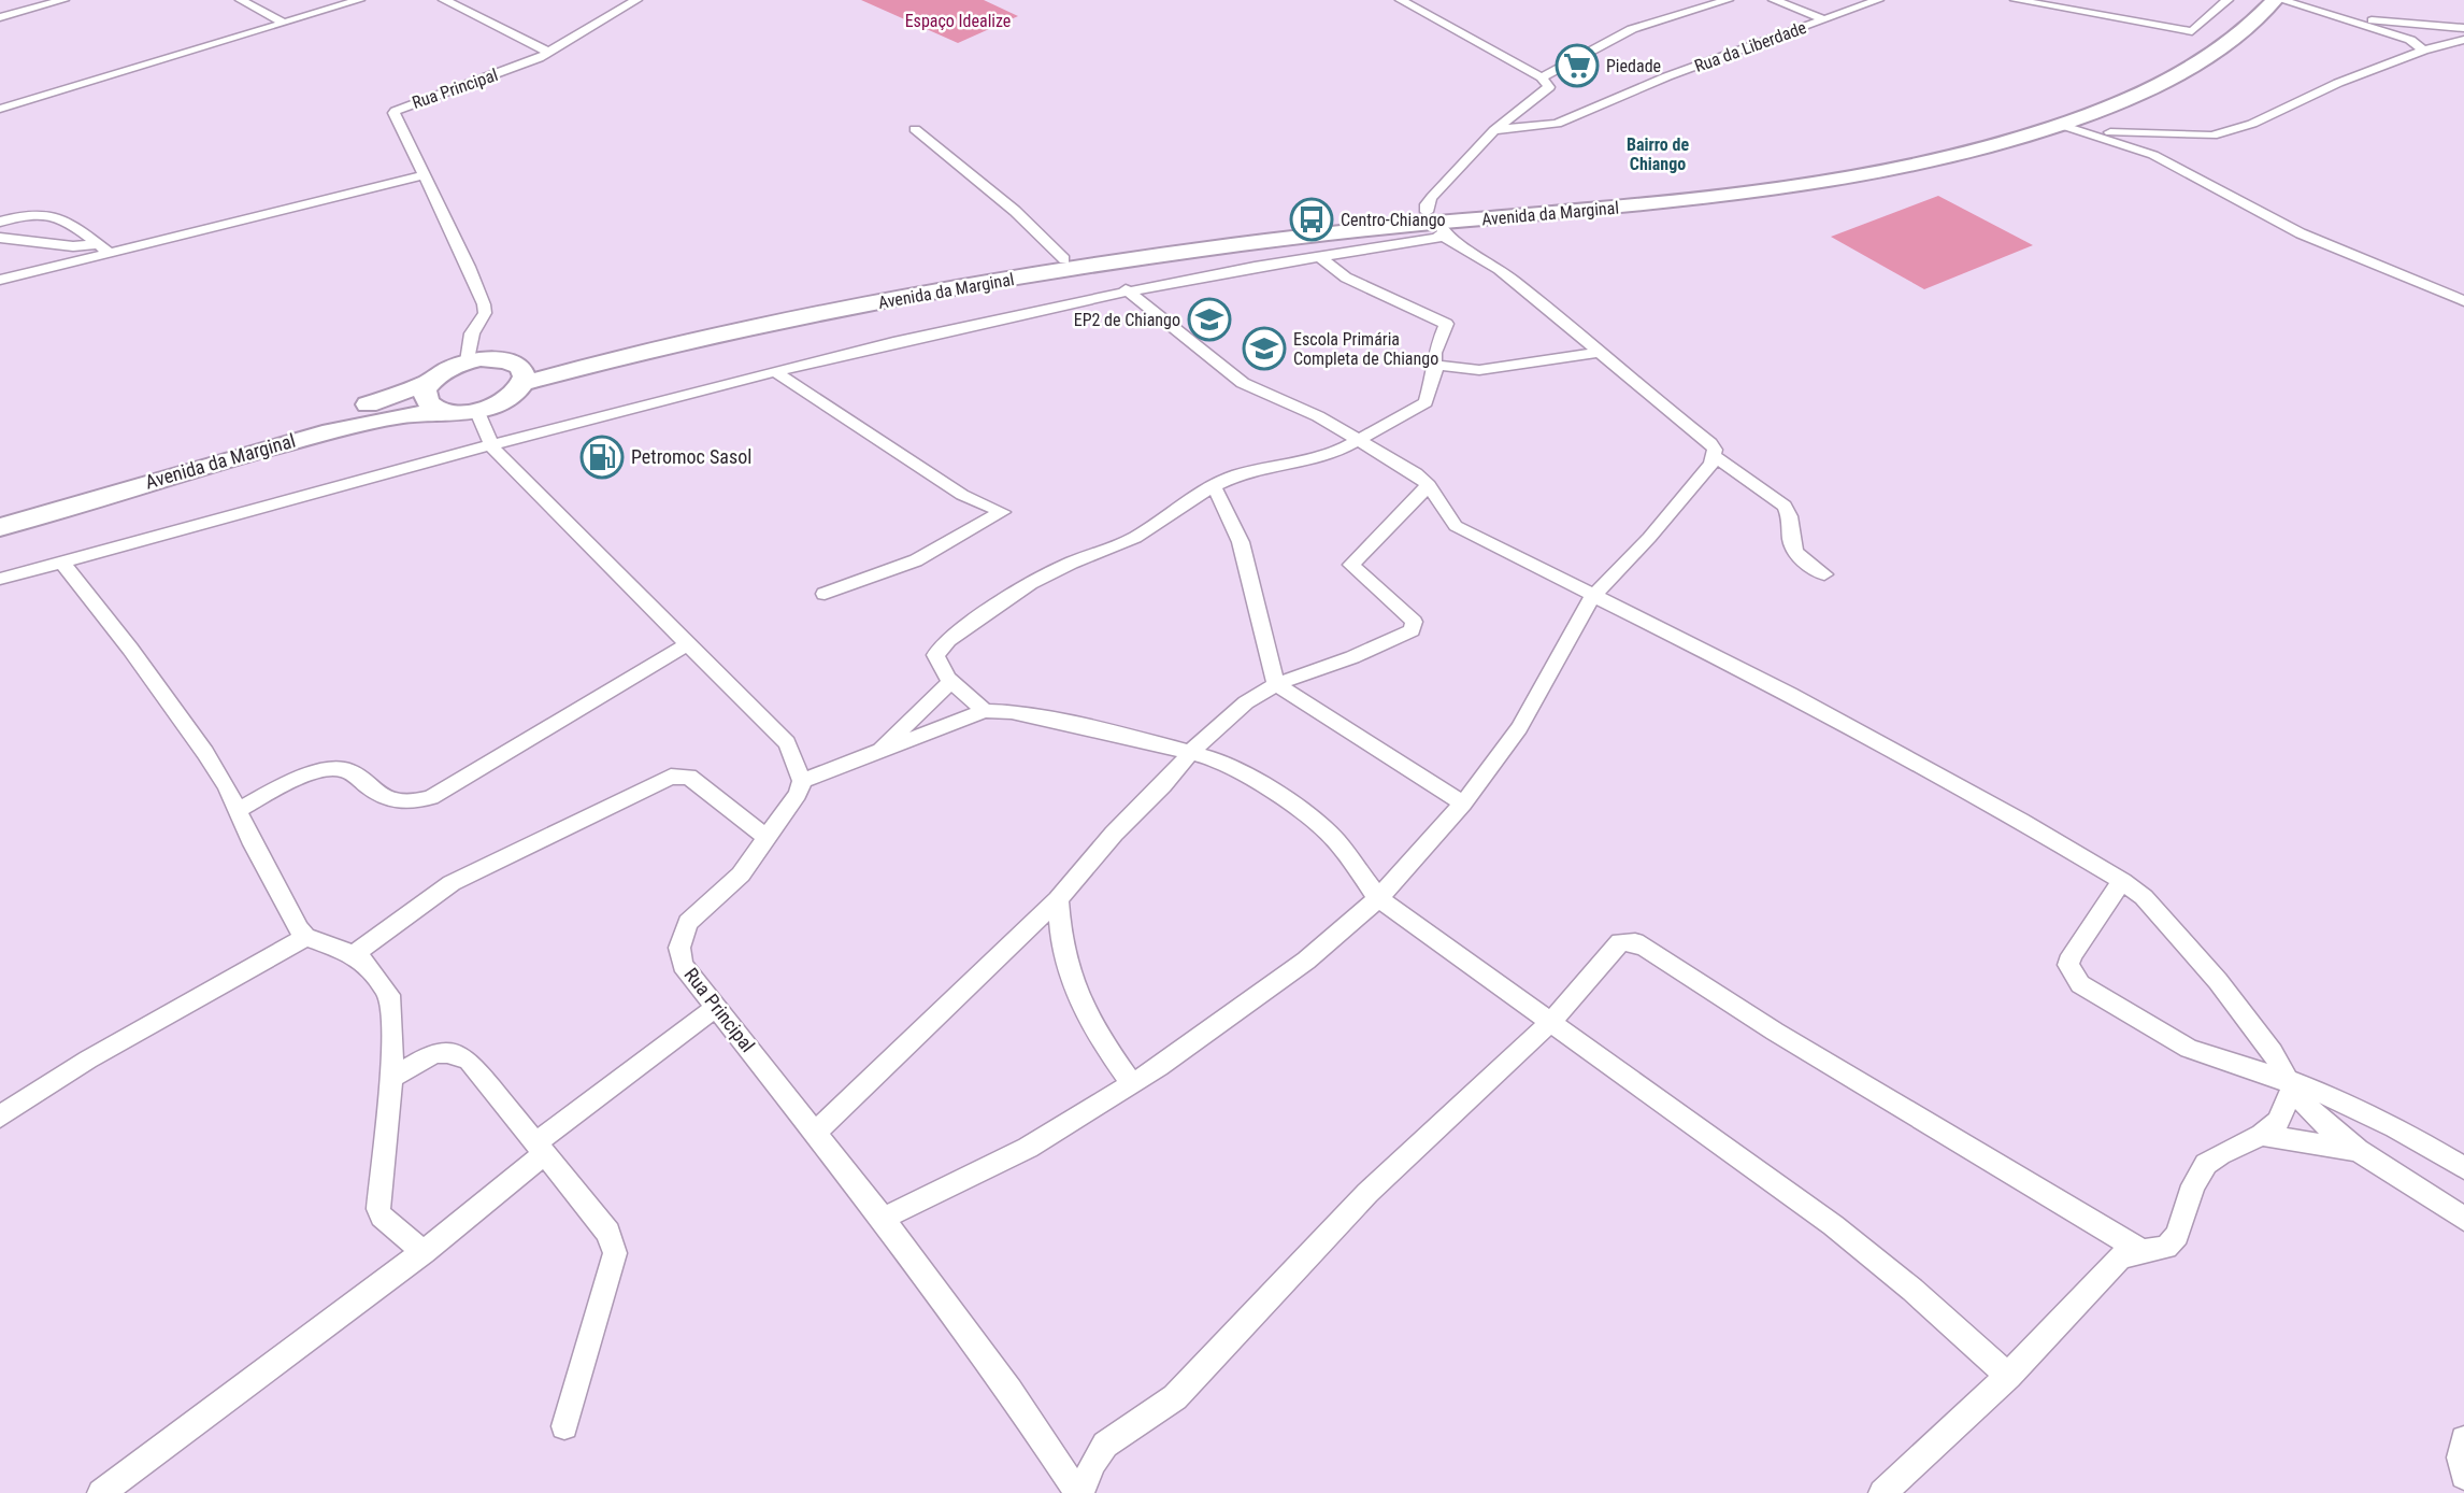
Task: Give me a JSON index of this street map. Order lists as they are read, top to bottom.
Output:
{
  "streets": {
    "main road": ["Avenida da Marginal"],
    "street": ["Rua da Liberdade", "Rua Principal"]
  },
  "crossings": [
    ["Rua Principal", "Avenida da Marginal"]
  ],
  "districts": ["Bairro de Chiango"],
  "parks": ["Espaço Idealize"],
  "places": {
    "supermarket": ["Piedade"],
    "bus stop": ["Centro-Chiango"],
    "school or university": ["EP2 de Chiango", "Escola Primária Completa de Chiango"],
    "fuel station": ["Petromoc Sasol"]
  }
}
